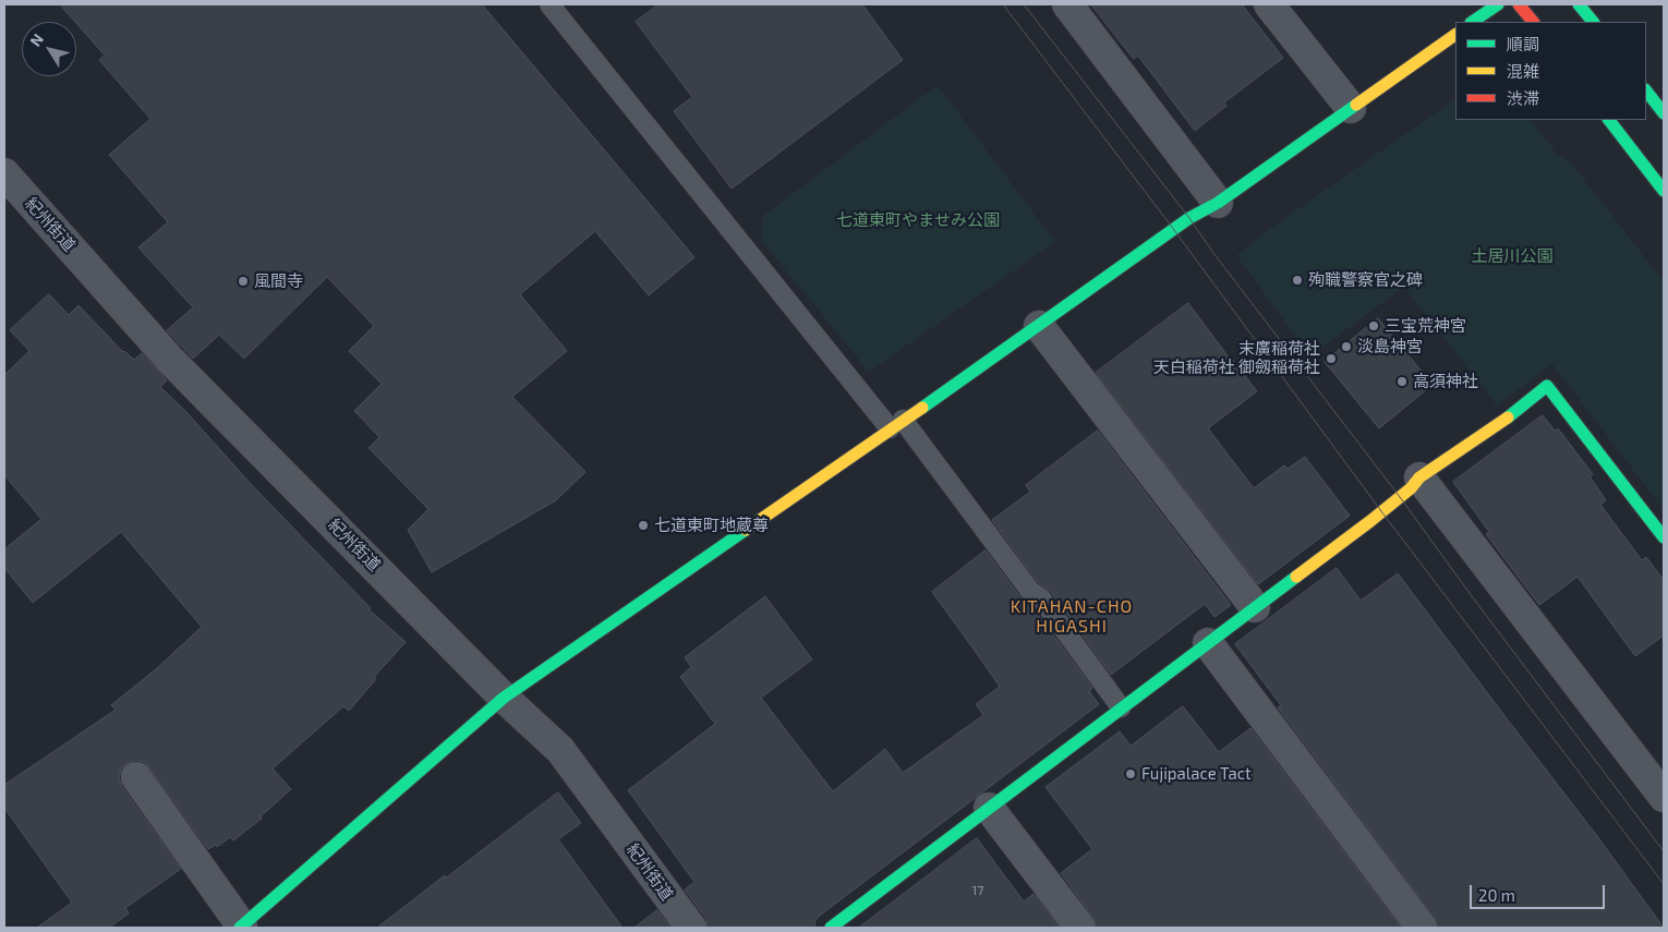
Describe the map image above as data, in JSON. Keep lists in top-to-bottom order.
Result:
{
  "streets": {
    "street": ["紀州街道"]
  },
  "districts": ["KITAHAN-CHO HIGASHI"],
  "parks": ["七道東町やませみ公園", "土居川公園"],
  "places": [
    "殉職警察官之碑",
    "風間寺",
    "三宝荒神宮",
    "淡島神宮",
    "末廣稲荷社 天白稲荷社 御劔稲荷社",
    "高須神社",
    "七道東町地蔵尊",
    "Fujipalace Tact"
  ],
  "house_numbers": ["17"],
  "legend": ["順調", "混雑", "渋滞"],
  "scale_bar": "20 m",
  "north": "top left"
}
